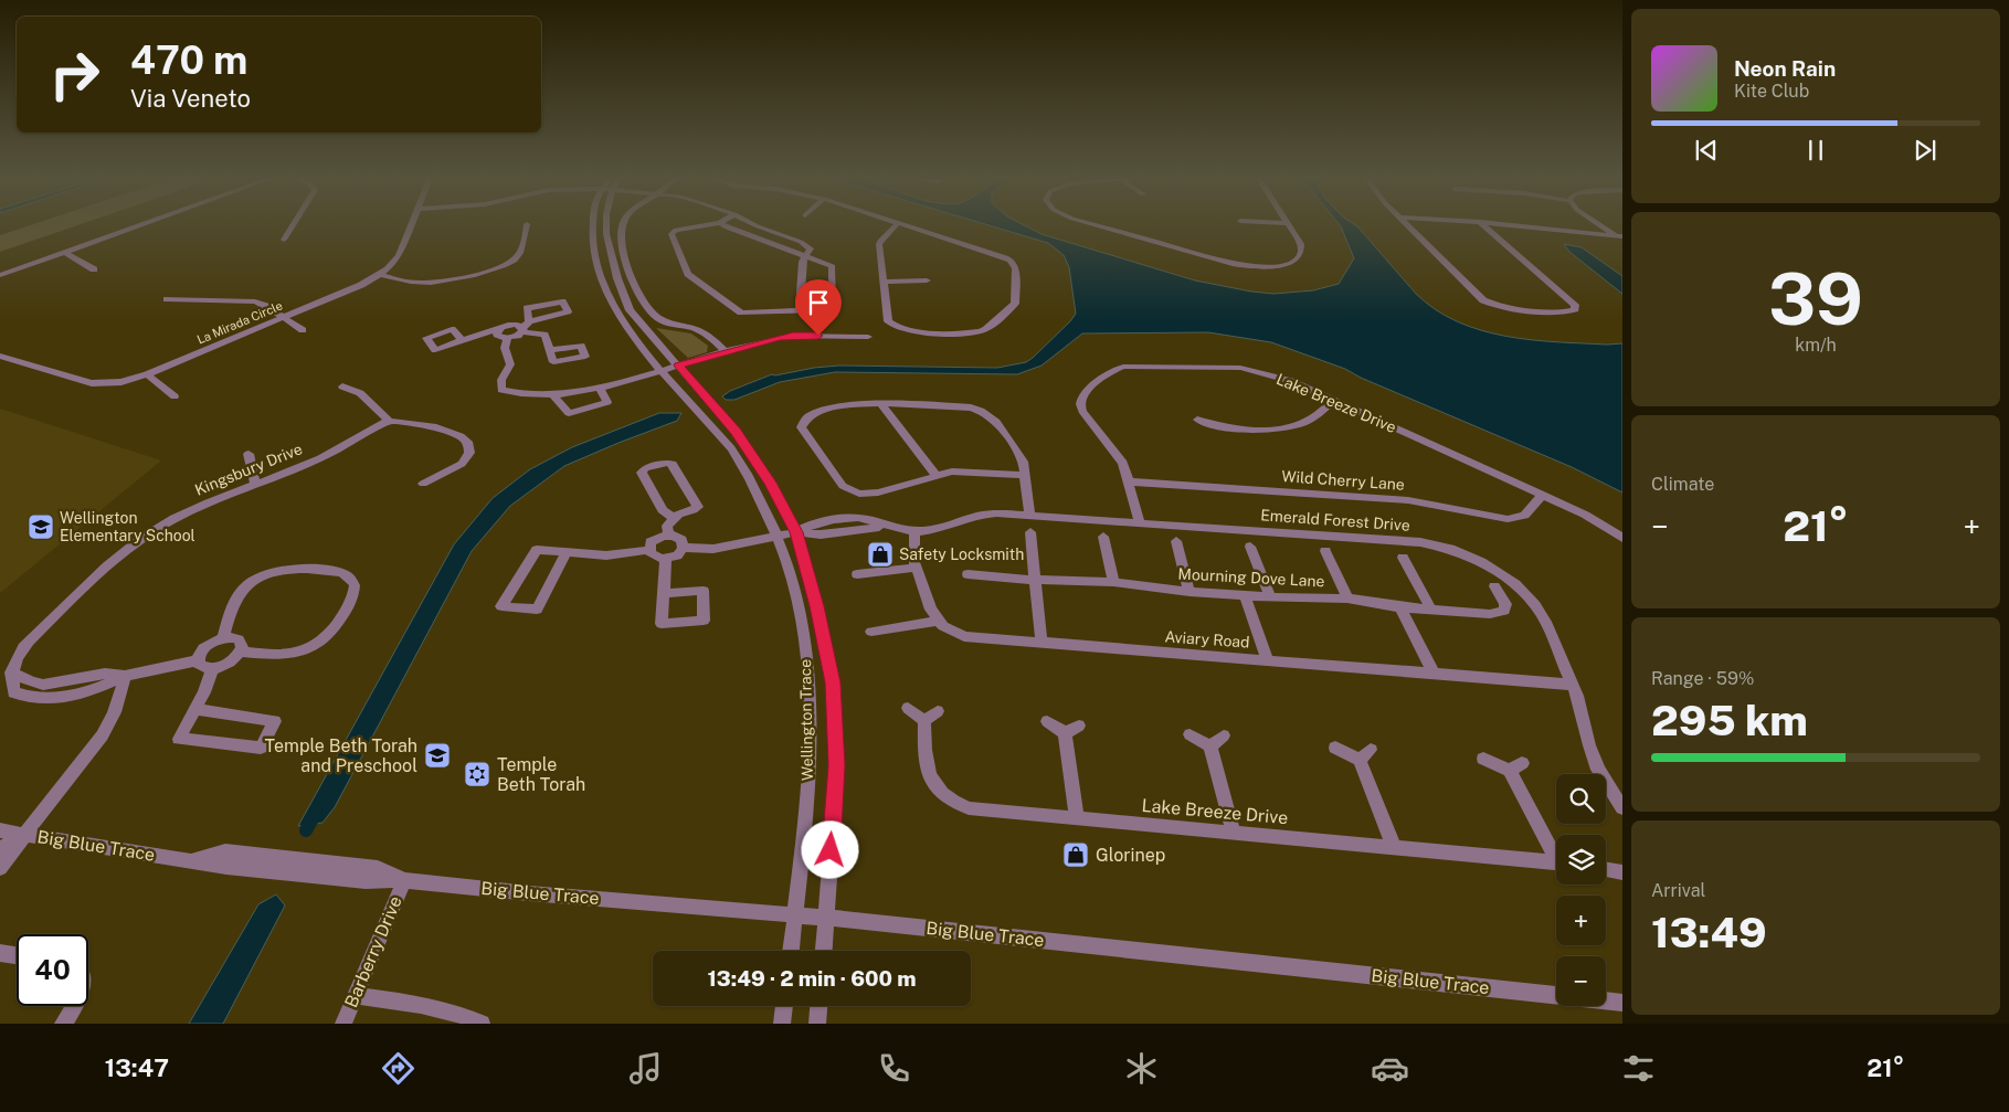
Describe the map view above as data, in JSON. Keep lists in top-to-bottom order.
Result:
{
  "streets": {
    "street": [
      "La Mirada Circle",
      "Lake Breeze Drive",
      "Kingsbury Drive",
      "Wild Cherry Lane",
      "Emerald Forest Drive",
      "Mourning Dove Lane",
      "Aviary Road",
      "Wellington Trace",
      "Big Blue Trace",
      "Barberry Drive"
    ]
  },
  "crossings": [
    ["Lake Breeze Drive", "Wild Cherry Lane"],
    ["Lake Breeze Drive", "Emerald Forest Drive"],
    ["Emerald Forest Drive", "Aviary Road"],
    ["Emerald Forest Drive", "Wellington Trace"],
    ["Wellington Trace", "Big Blue Trace"],
    ["Big Blue Trace", "Barberry Drive"]
  ],
  "places": {
    "school or university": ["Wellington Elementary School", "Temple Beth Torah and Preschool"],
    "shop": ["Safety Locksmith", "Glorinep"],
    "synagogue": ["Temple Beth Torah"]
  },
  "page": {
    "turn": ["470 m", "Via Veneto"],
    "song": ["Neon Rain", "Kite Club"],
    "tile": [
      ["39", "km/h"],
      "Climate",
      ["Range · 59%", "295 km"],
      ["Arrival", "13:49"]
    ],
    "heat": ["−", "21°", "+"],
    "map_buttons": ["+", "−"],
    "limit": "40",
    "trip": "13:49 · 2 min · 600 m",
    "tabs": ["13:47", "21°"]
  }
}
